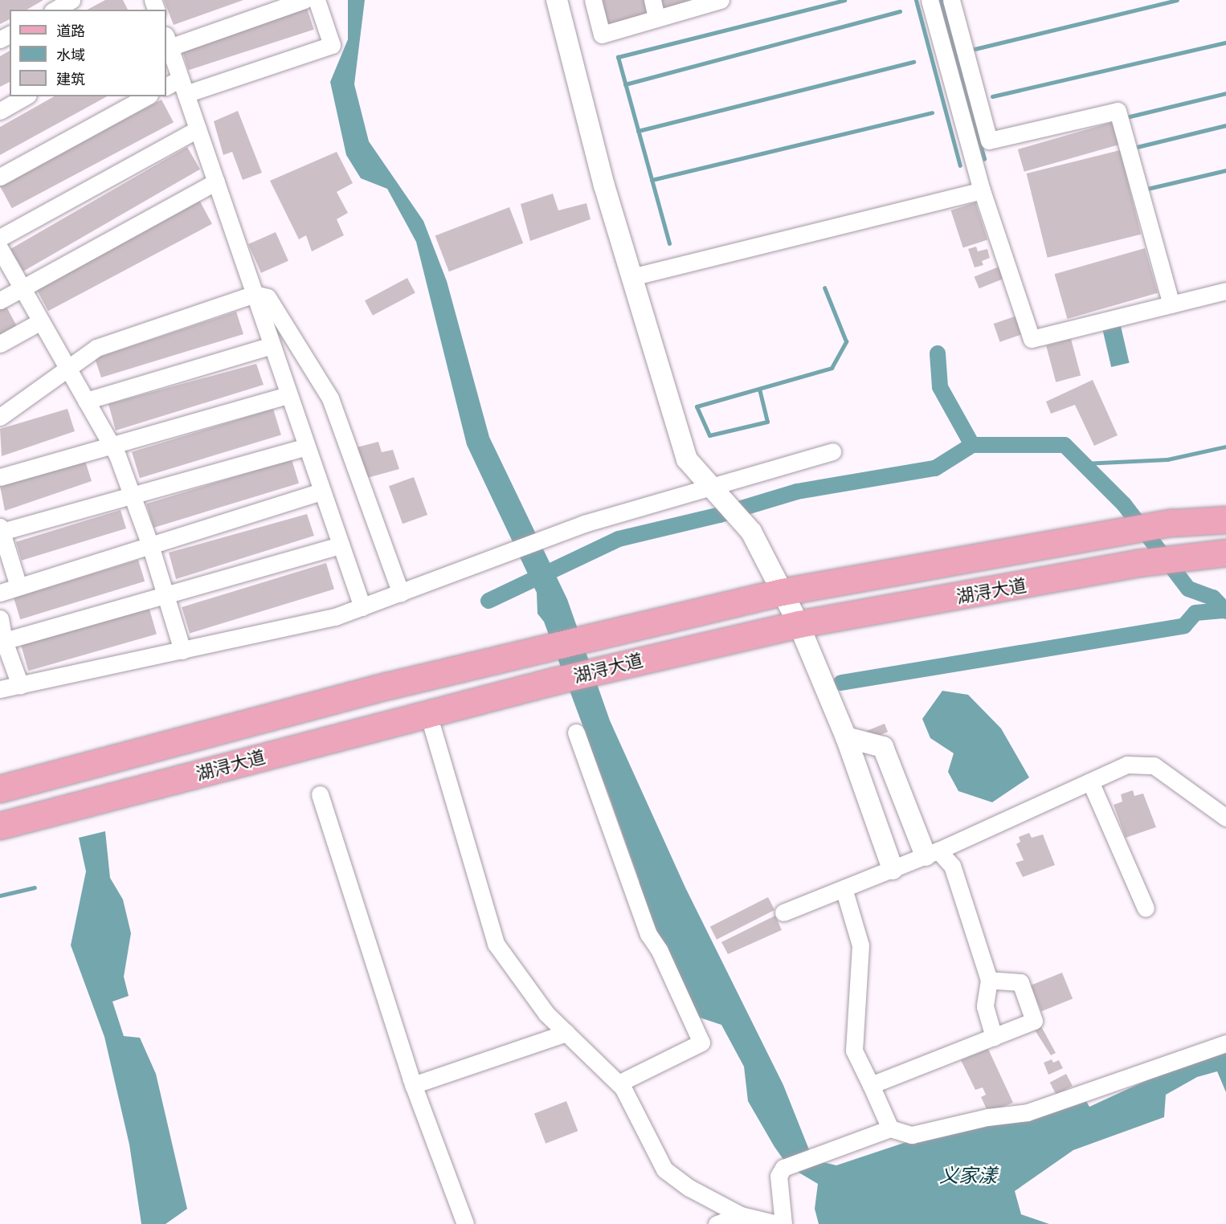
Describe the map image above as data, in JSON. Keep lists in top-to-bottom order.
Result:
{
  "streets": {
    "main road": ["湖浔大道"]
  },
  "water": ["义家漾"],
  "legend": ["道路", "水域", "建筑"]
}
